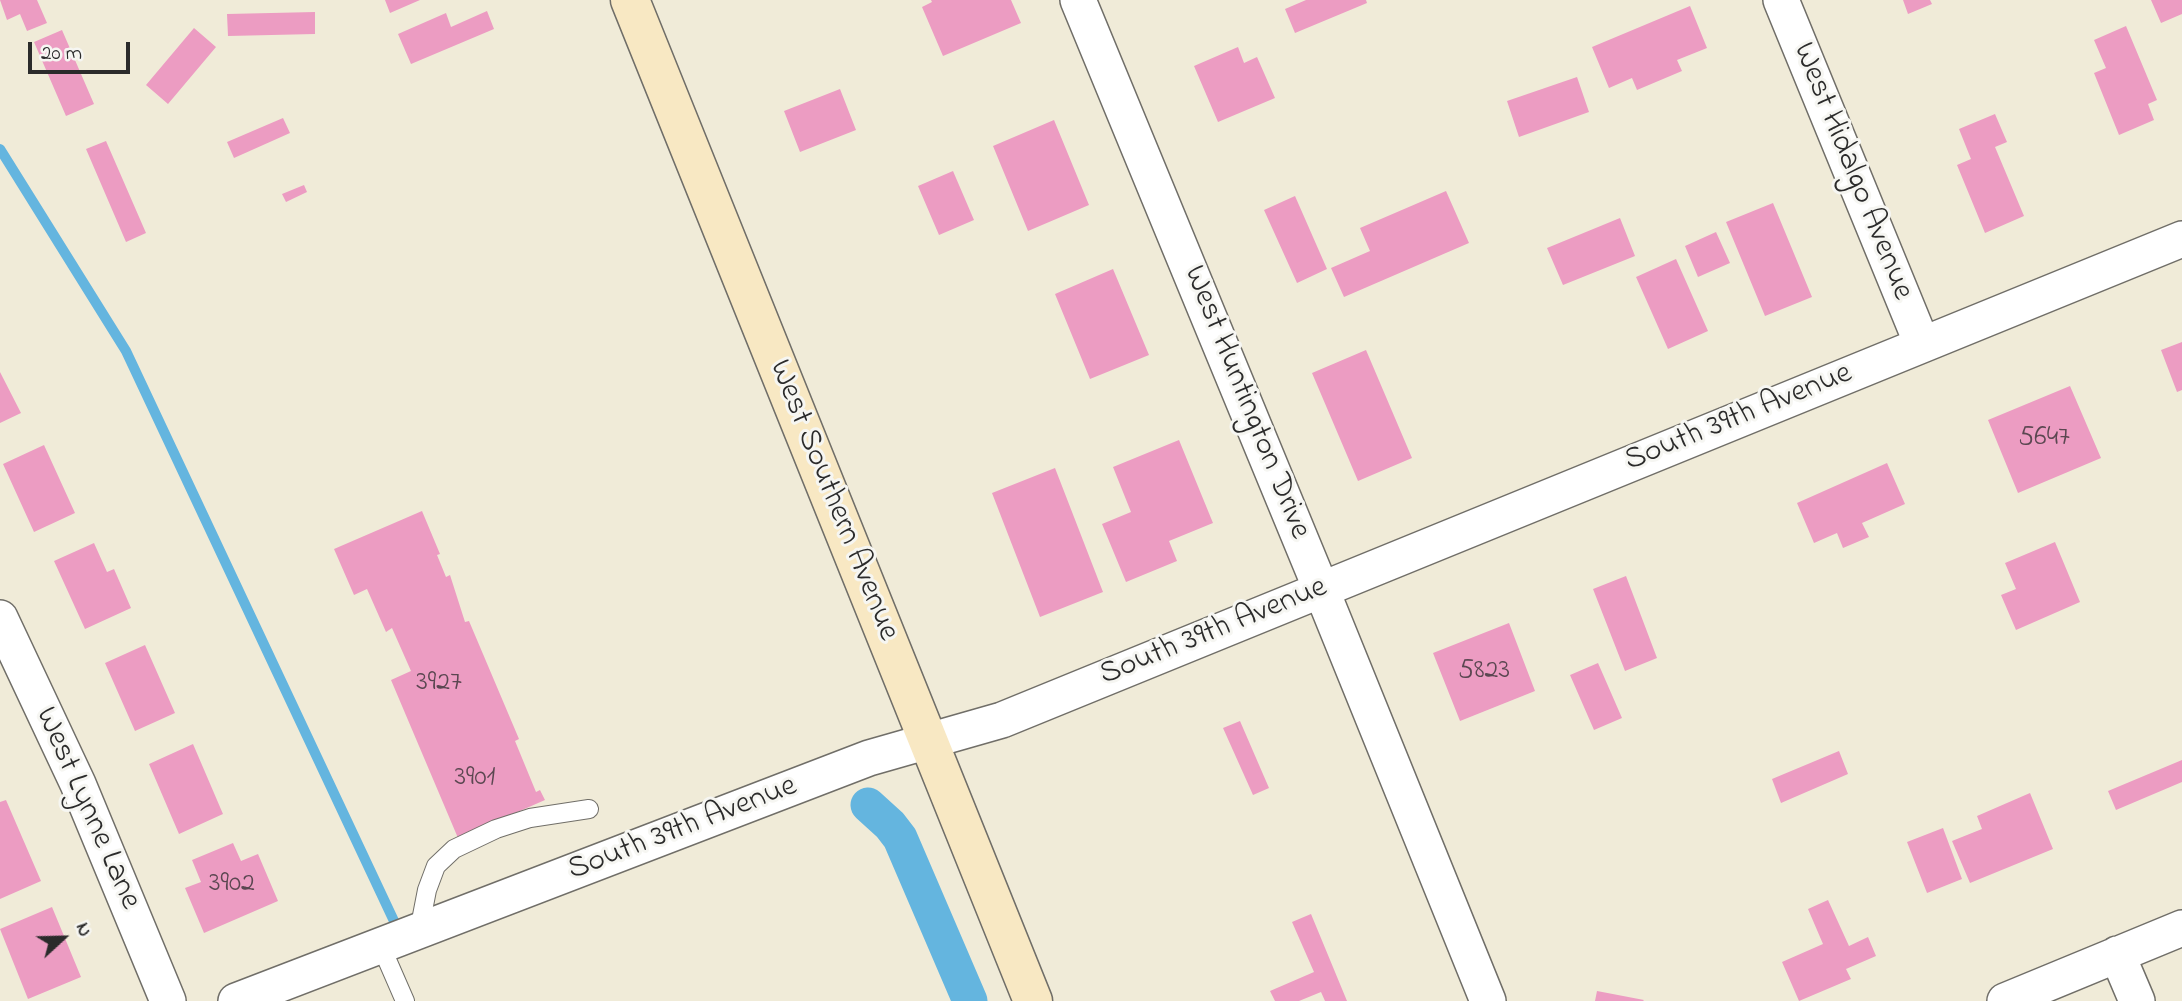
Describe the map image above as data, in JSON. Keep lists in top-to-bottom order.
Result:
{
  "streets": {
    "main road": ["West Southern Avenue"],
    "street": [
      "West Hidalgo Avenue",
      "West Huntington Drive",
      "South 39th Avenue",
      "West Lynne Lane"
    ]
  },
  "crossings": [
    ["West Hidalgo Avenue", "South 39th Avenue"],
    ["West Huntington Drive", "South 39th Avenue"],
    ["South 39th Avenue", "West Southern Avenue"]
  ],
  "house_numbers": [
    "5647",
    "5823",
    "3927",
    "3901",
    "3902"
  ],
  "scale_bar": "20 m",
  "north": "right"
}
